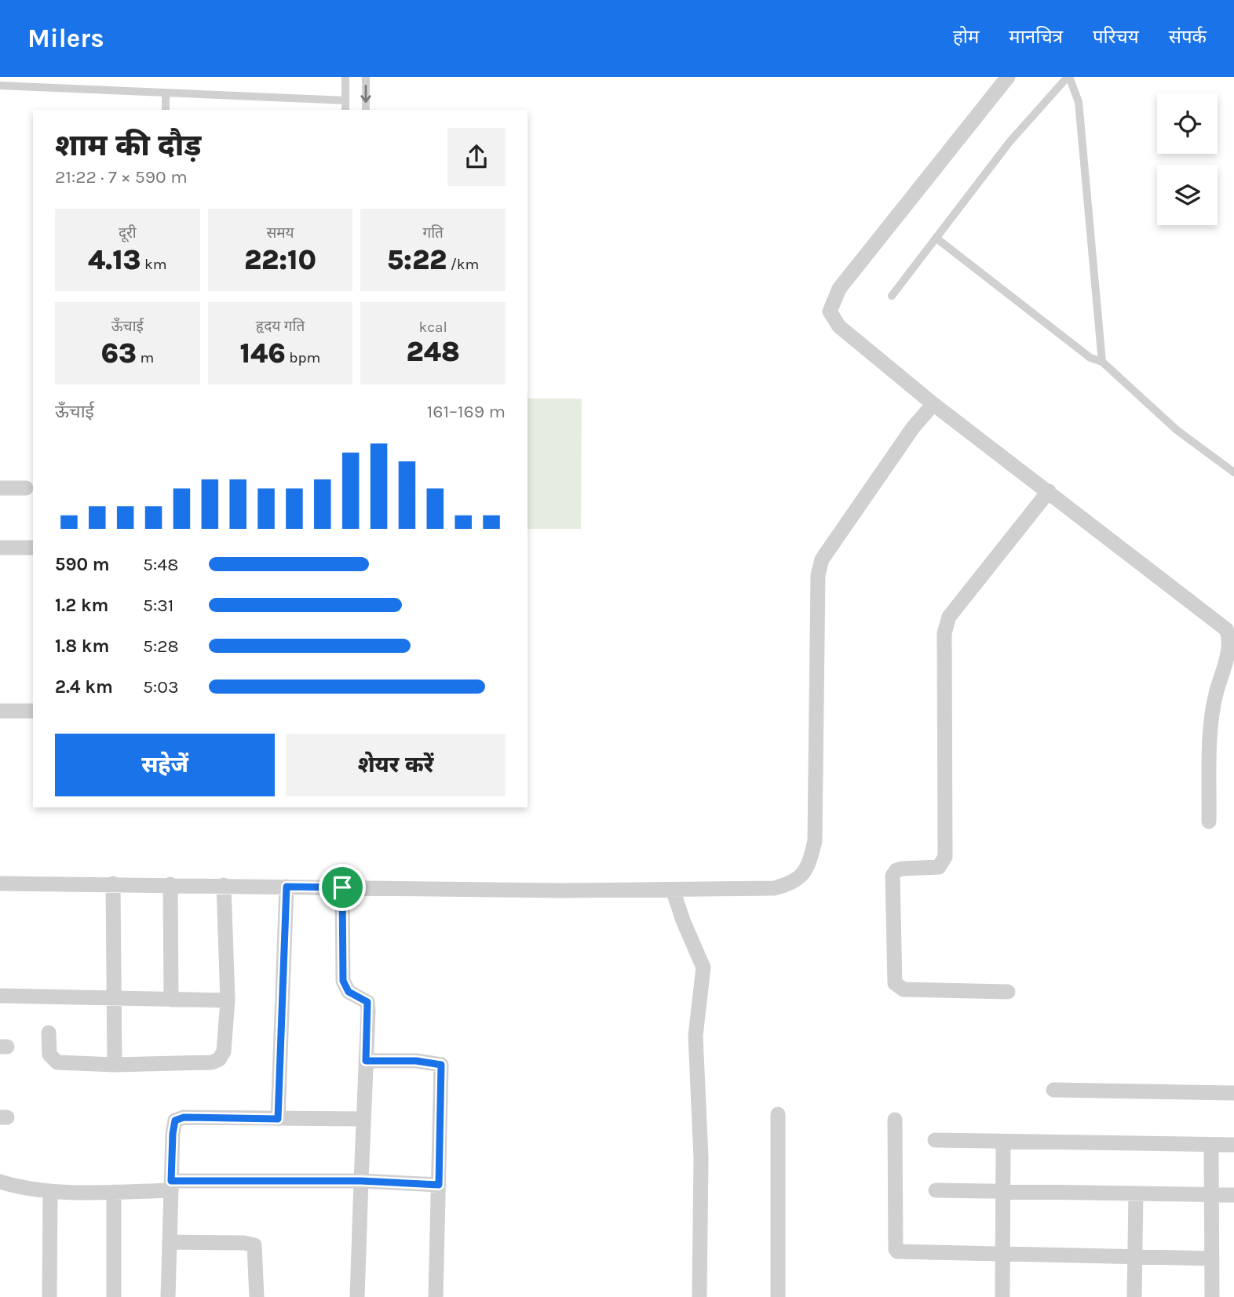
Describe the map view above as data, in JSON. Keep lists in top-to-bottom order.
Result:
{
  "page": {
    "header": "Milers",
    "nav": [
      "होम",
      "मानचित्र",
      "परिचय",
      "संपर्क"
    ],
    "heading": ["शाम की दौड़", "21:22 · 7 × 590 m"],
    "stats": [
      ["दूरी", "4.13 km"],
      ["समय", "22:10"],
      ["गति", "5:22 /km"],
      ["ऊँचाई", "63 m"],
      ["हृदय गति", "146 bpm"],
      ["kcal", "248"]
    ],
    "chart": ["ऊँचाई", "161–169 m"],
    "list": [
      {
        "name": "590 m",
        "note": "5:48"
      },
      {
        "name": "1.2 km",
        "note": "5:31"
      },
      {
        "name": "1.8 km",
        "note": "5:28"
      },
      {
        "name": "2.4 km",
        "note": "5:03"
      }
    ],
    "buttons": ["सहेजें", "शेयर करें"]
  }
}
